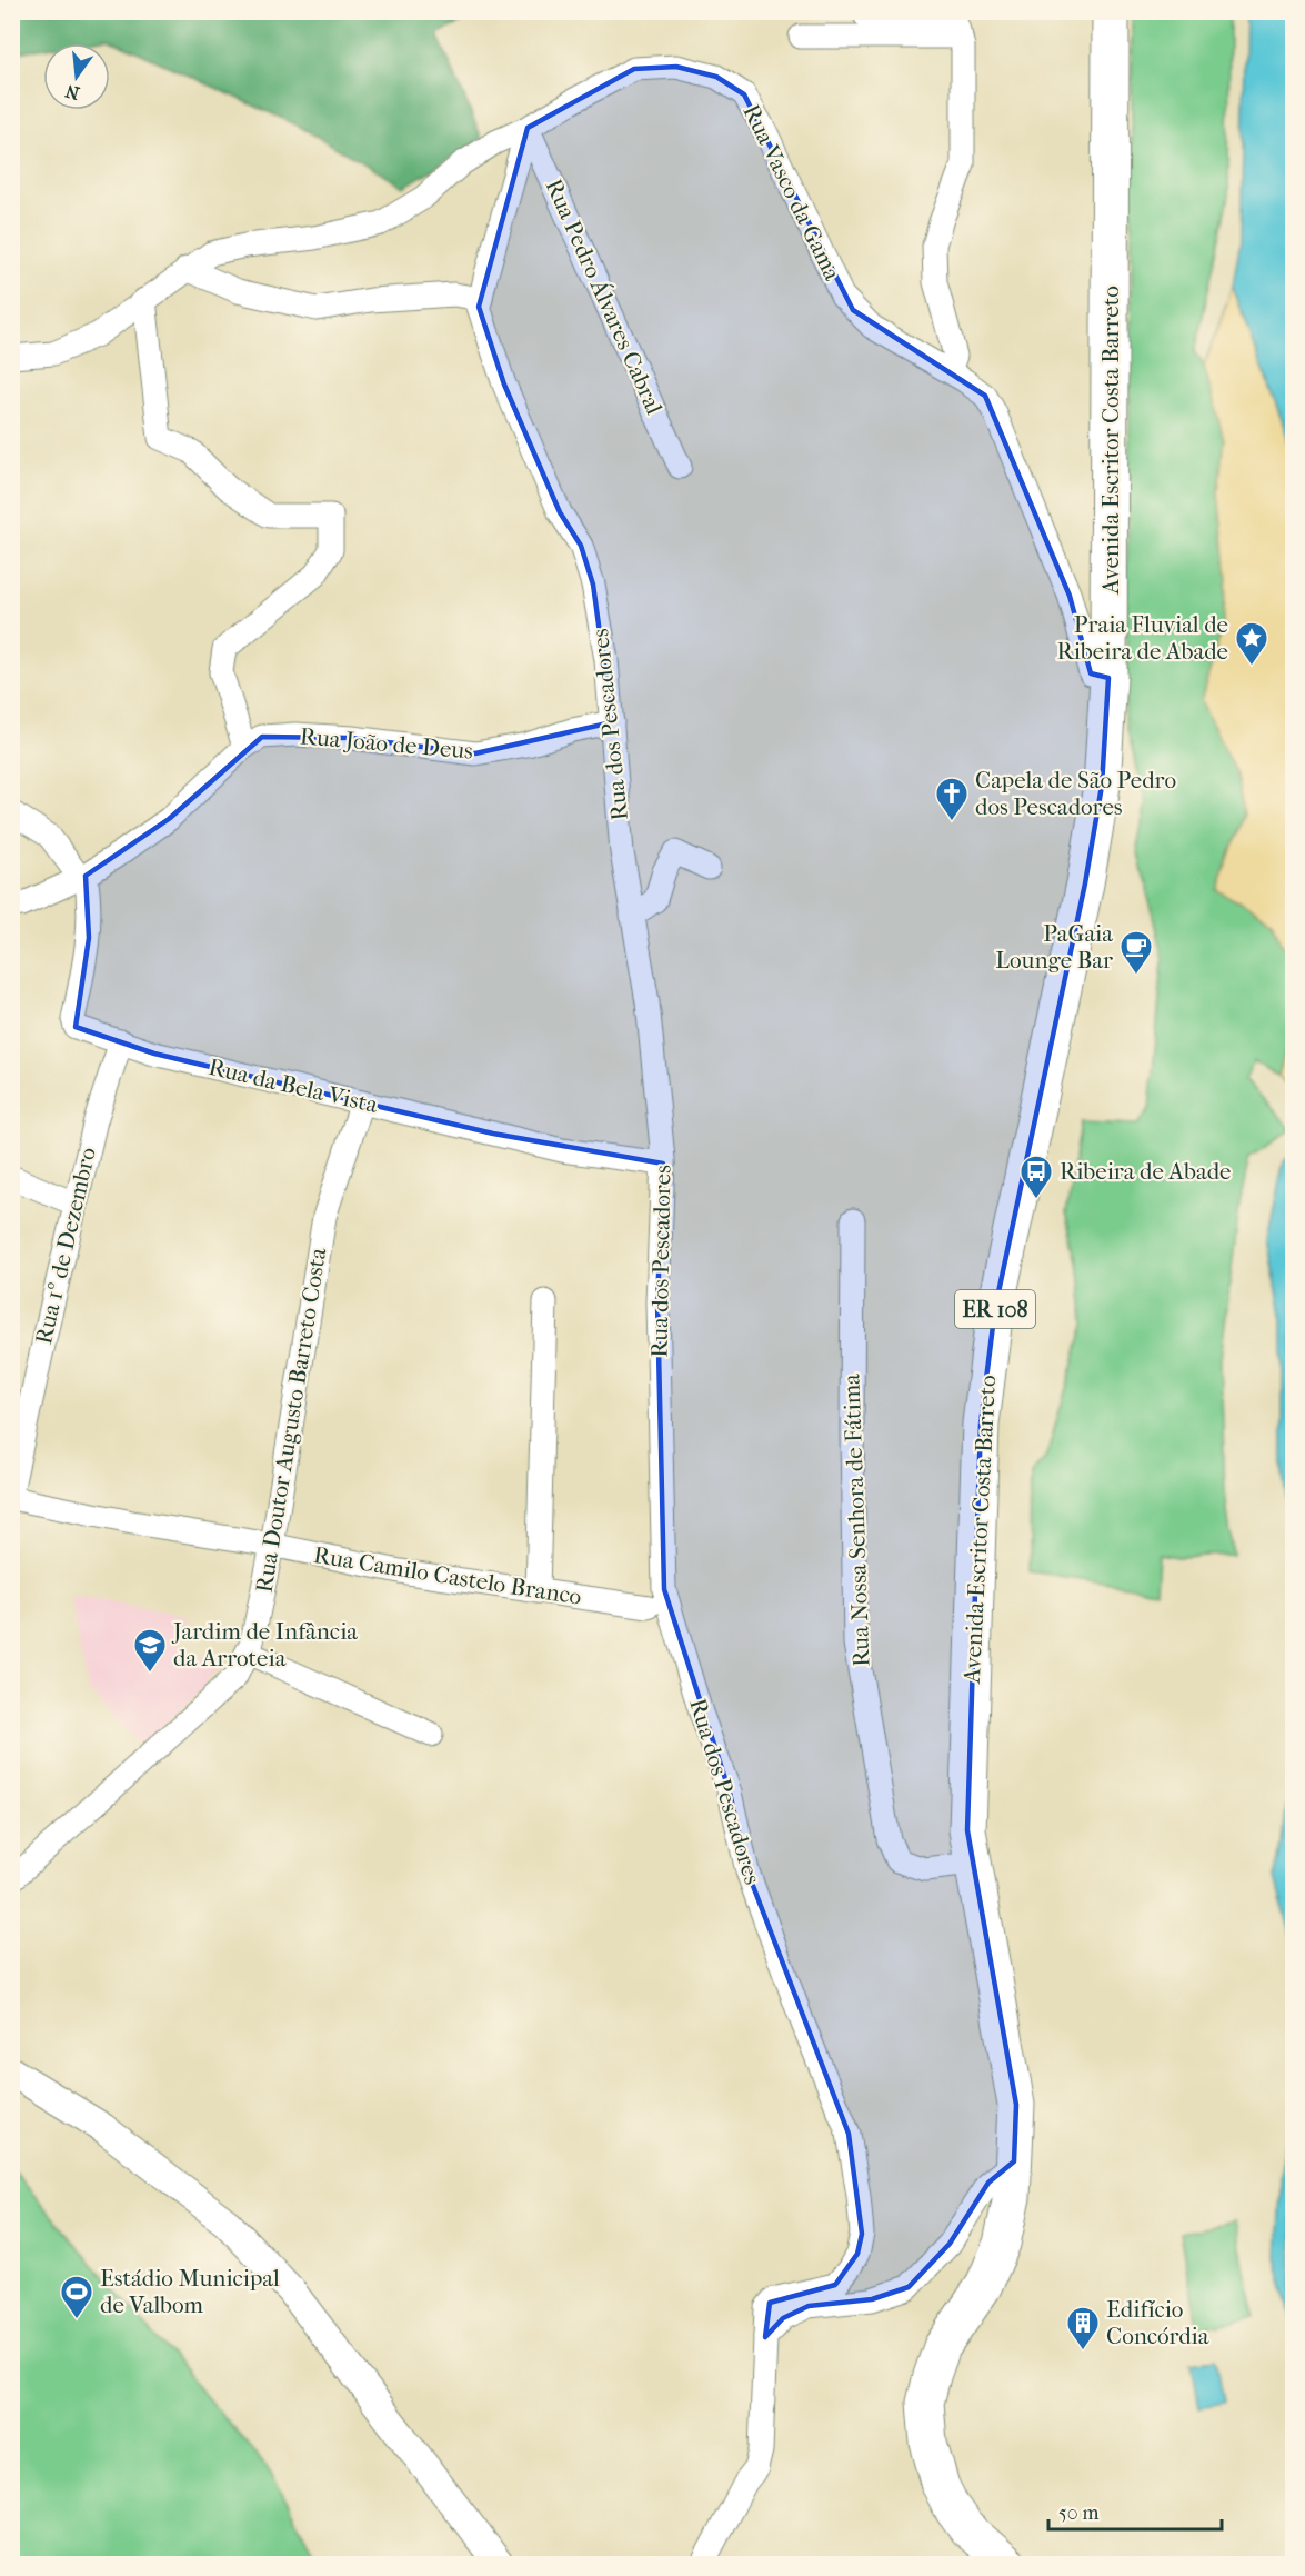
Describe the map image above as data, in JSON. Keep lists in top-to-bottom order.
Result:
{
  "streets": {
    "main road": ["Avenida Escritor Costa Barreto", "ER 108"],
    "street": [
      "Rua Vasco da Gama",
      "Rua Pedro Álvares Cabral",
      "Rua dos Pescadores",
      "Rua João de Deus",
      "Rua da Bela Vista",
      "Rua 1º de Dezembro",
      "Rua Doutor Augusto Barreto Costa",
      "Rua Nossa Senhora de Fátima",
      "Rua Camilo Castelo Branco"
    ]
  },
  "crossings": [
    ["Rua Vasco da Gama", "Rua Pedro Álvares Cabral"],
    ["Rua Vasco da Gama", "Avenida Escritor Costa Barreto"],
    ["Rua Vasco da Gama", "Rua dos Pescadores"],
    ["Rua Pedro Álvares Cabral", "Rua dos Pescadores"],
    ["Avenida Escritor Costa Barreto", "Rua Nossa Senhora de Fátima"],
    ["Rua dos Pescadores", "Rua João de Deus"],
    ["Rua dos Pescadores", "Rua da Bela Vista"],
    ["Rua João de Deus", "Rua da Bela Vista"],
    ["Rua da Bela Vista", "Rua 1º de Dezembro"],
    ["Rua da Bela Vista", "Rua Doutor Augusto Barreto Costa"],
    ["Rua Doutor Augusto Barreto Costa", "Rua Camilo Castelo Branco"]
  ],
  "places": {
    "place": ["Praia Fluvial de Ribeira de Abade"],
    "church": ["Capela de São Pedro dos Pescadores"],
    "cafe": ["PaGaia Lounge Bar"],
    "bus stop": ["Ribeira de Abade"],
    "school or university": ["Jardim de Infância da Arroteia"],
    "sports": ["Estádio Municipal de Valbom"],
    "building": ["Edifício Concórdia"]
  },
  "scale_bar": "50 m",
  "north": "bottom"
}
